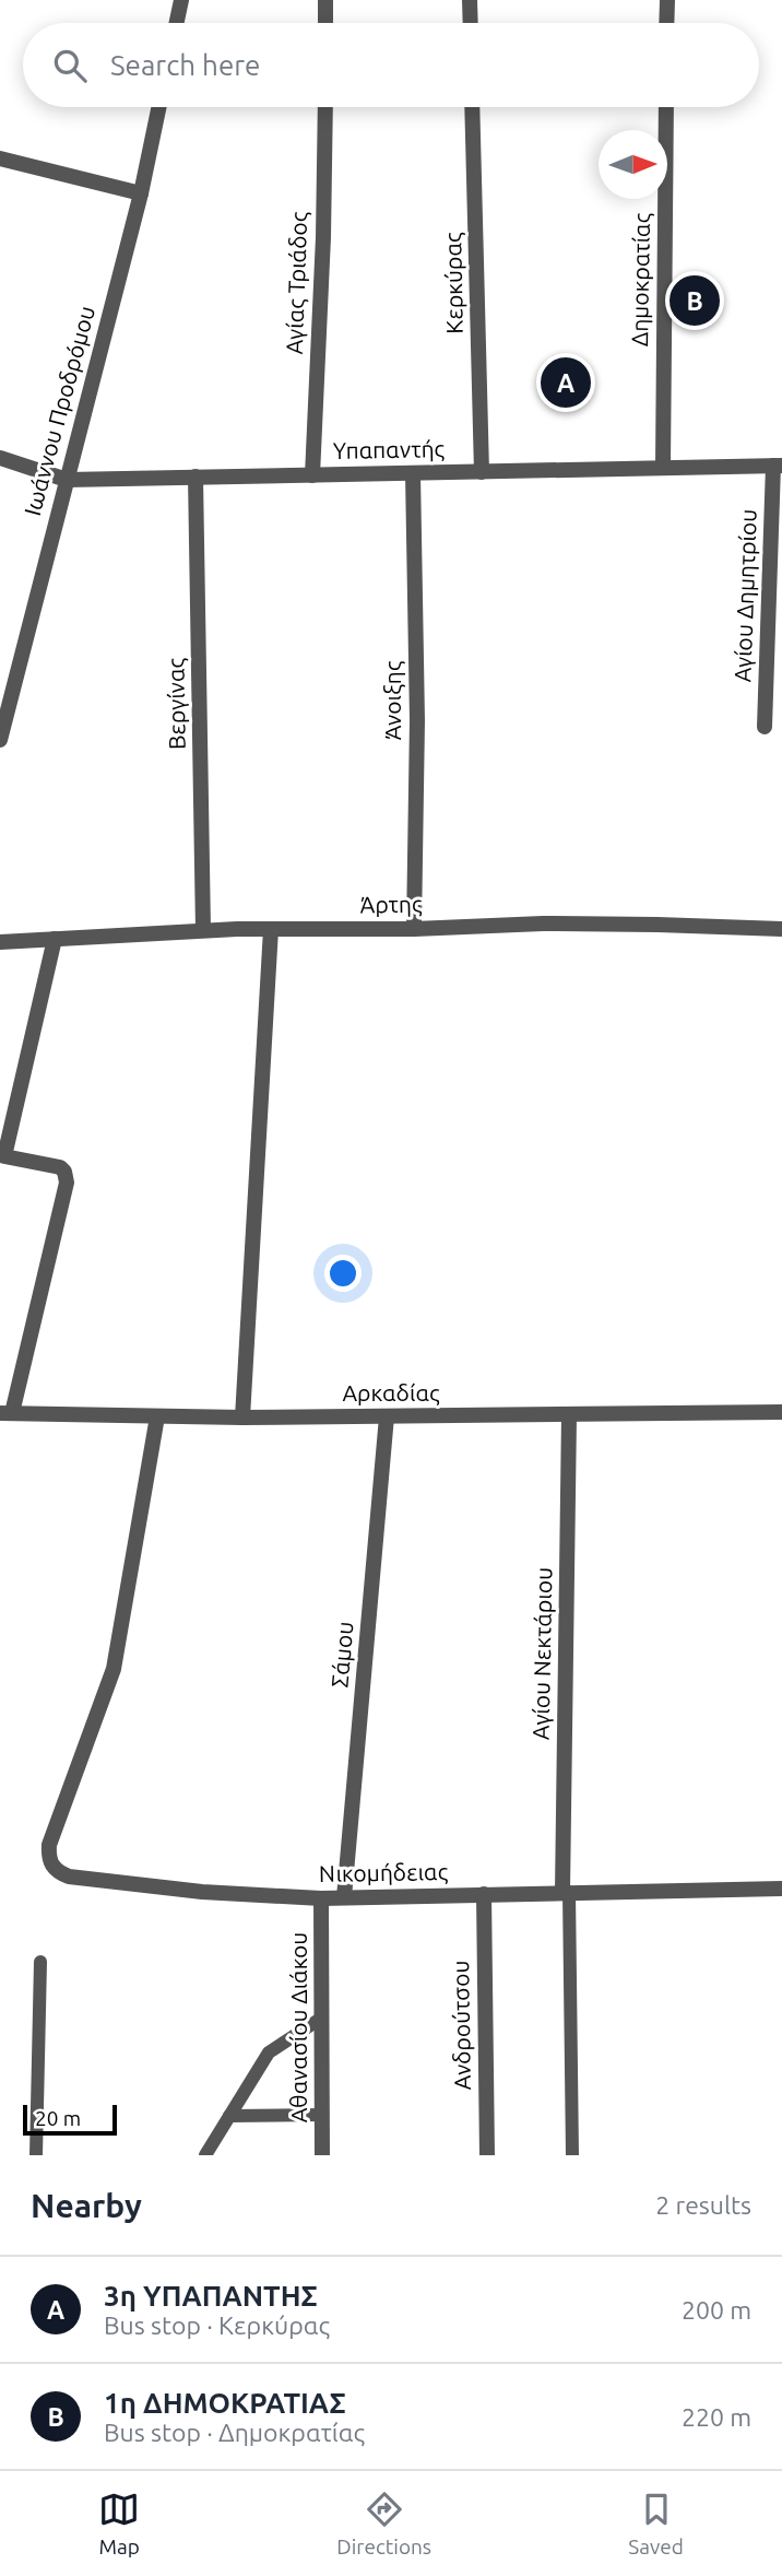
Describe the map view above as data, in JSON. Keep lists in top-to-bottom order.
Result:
{
  "streets": {
    "street": [
      "Δημοκρατίας",
      "Αγίας Τριάδος",
      "Κερκύρας",
      "Ιωάννου Προδρόμου",
      "Υπαπαντής",
      "Αγίου Δημητρίου",
      "Άνοιξης",
      "Βεργίνας",
      "Άρτης",
      "Αρκαδίας",
      "Αγίου Νεκτάριου",
      "Σάμου",
      "Νικομήδειας",
      "Ανδρούτσου",
      "Αθανασίου Διάκου"
    ]
  },
  "crossings": [
    ["Δημοκρατίας", "Υπαπαντής"],
    ["Αγίας Τριάδος", "Υπαπαντής"],
    ["Κερκύρας", "Υπαπαντής"],
    ["Ιωάννου Προδρόμου", "Υπαπαντής"],
    ["Υπαπαντής", "Αγίου Δημητρίου"],
    ["Υπαπαντής", "Άνοιξης"],
    ["Υπαπαντής", "Βεργίνας"],
    ["Άνοιξης", "Άρτης"],
    ["Βεργίνας", "Άρτης"],
    ["Αρκαδίας", "Αγίου Νεκτάριου"],
    ["Αρκαδίας", "Σάμου"],
    ["Αρκαδίας", "Νικομήδειας"],
    ["Αγίου Νεκτάριου", "Νικομήδειας"],
    ["Σάμου", "Νικομήδειας"],
    ["Νικομήδειας", "Ανδρούτσου"],
    ["Νικομήδειας", "Αθανασίου Διάκου"]
  ],
  "scale_bar": "20 m",
  "north": "right",
  "page": {
    "search": "Search here",
    "pins": ["B", "A"],
    "scale": "20 m",
    "heading": ["Nearby", "2 results"],
    "list": [
      {
        "mark": "A",
        "name": "3η ΥΠΑΠΑΝΤΗΣ",
        "note": "Bus stop · Κερκύρας",
        "value": "200 m"
      },
      {
        "mark": "B",
        "name": "1η ΔΗΜΟΚΡΑΤΙΑΣ",
        "note": "Bus stop · Δημοκρατίας",
        "value": "220 m"
      }
    ],
    "nav": ["Map", "Directions", "Saved"]
  }
}
